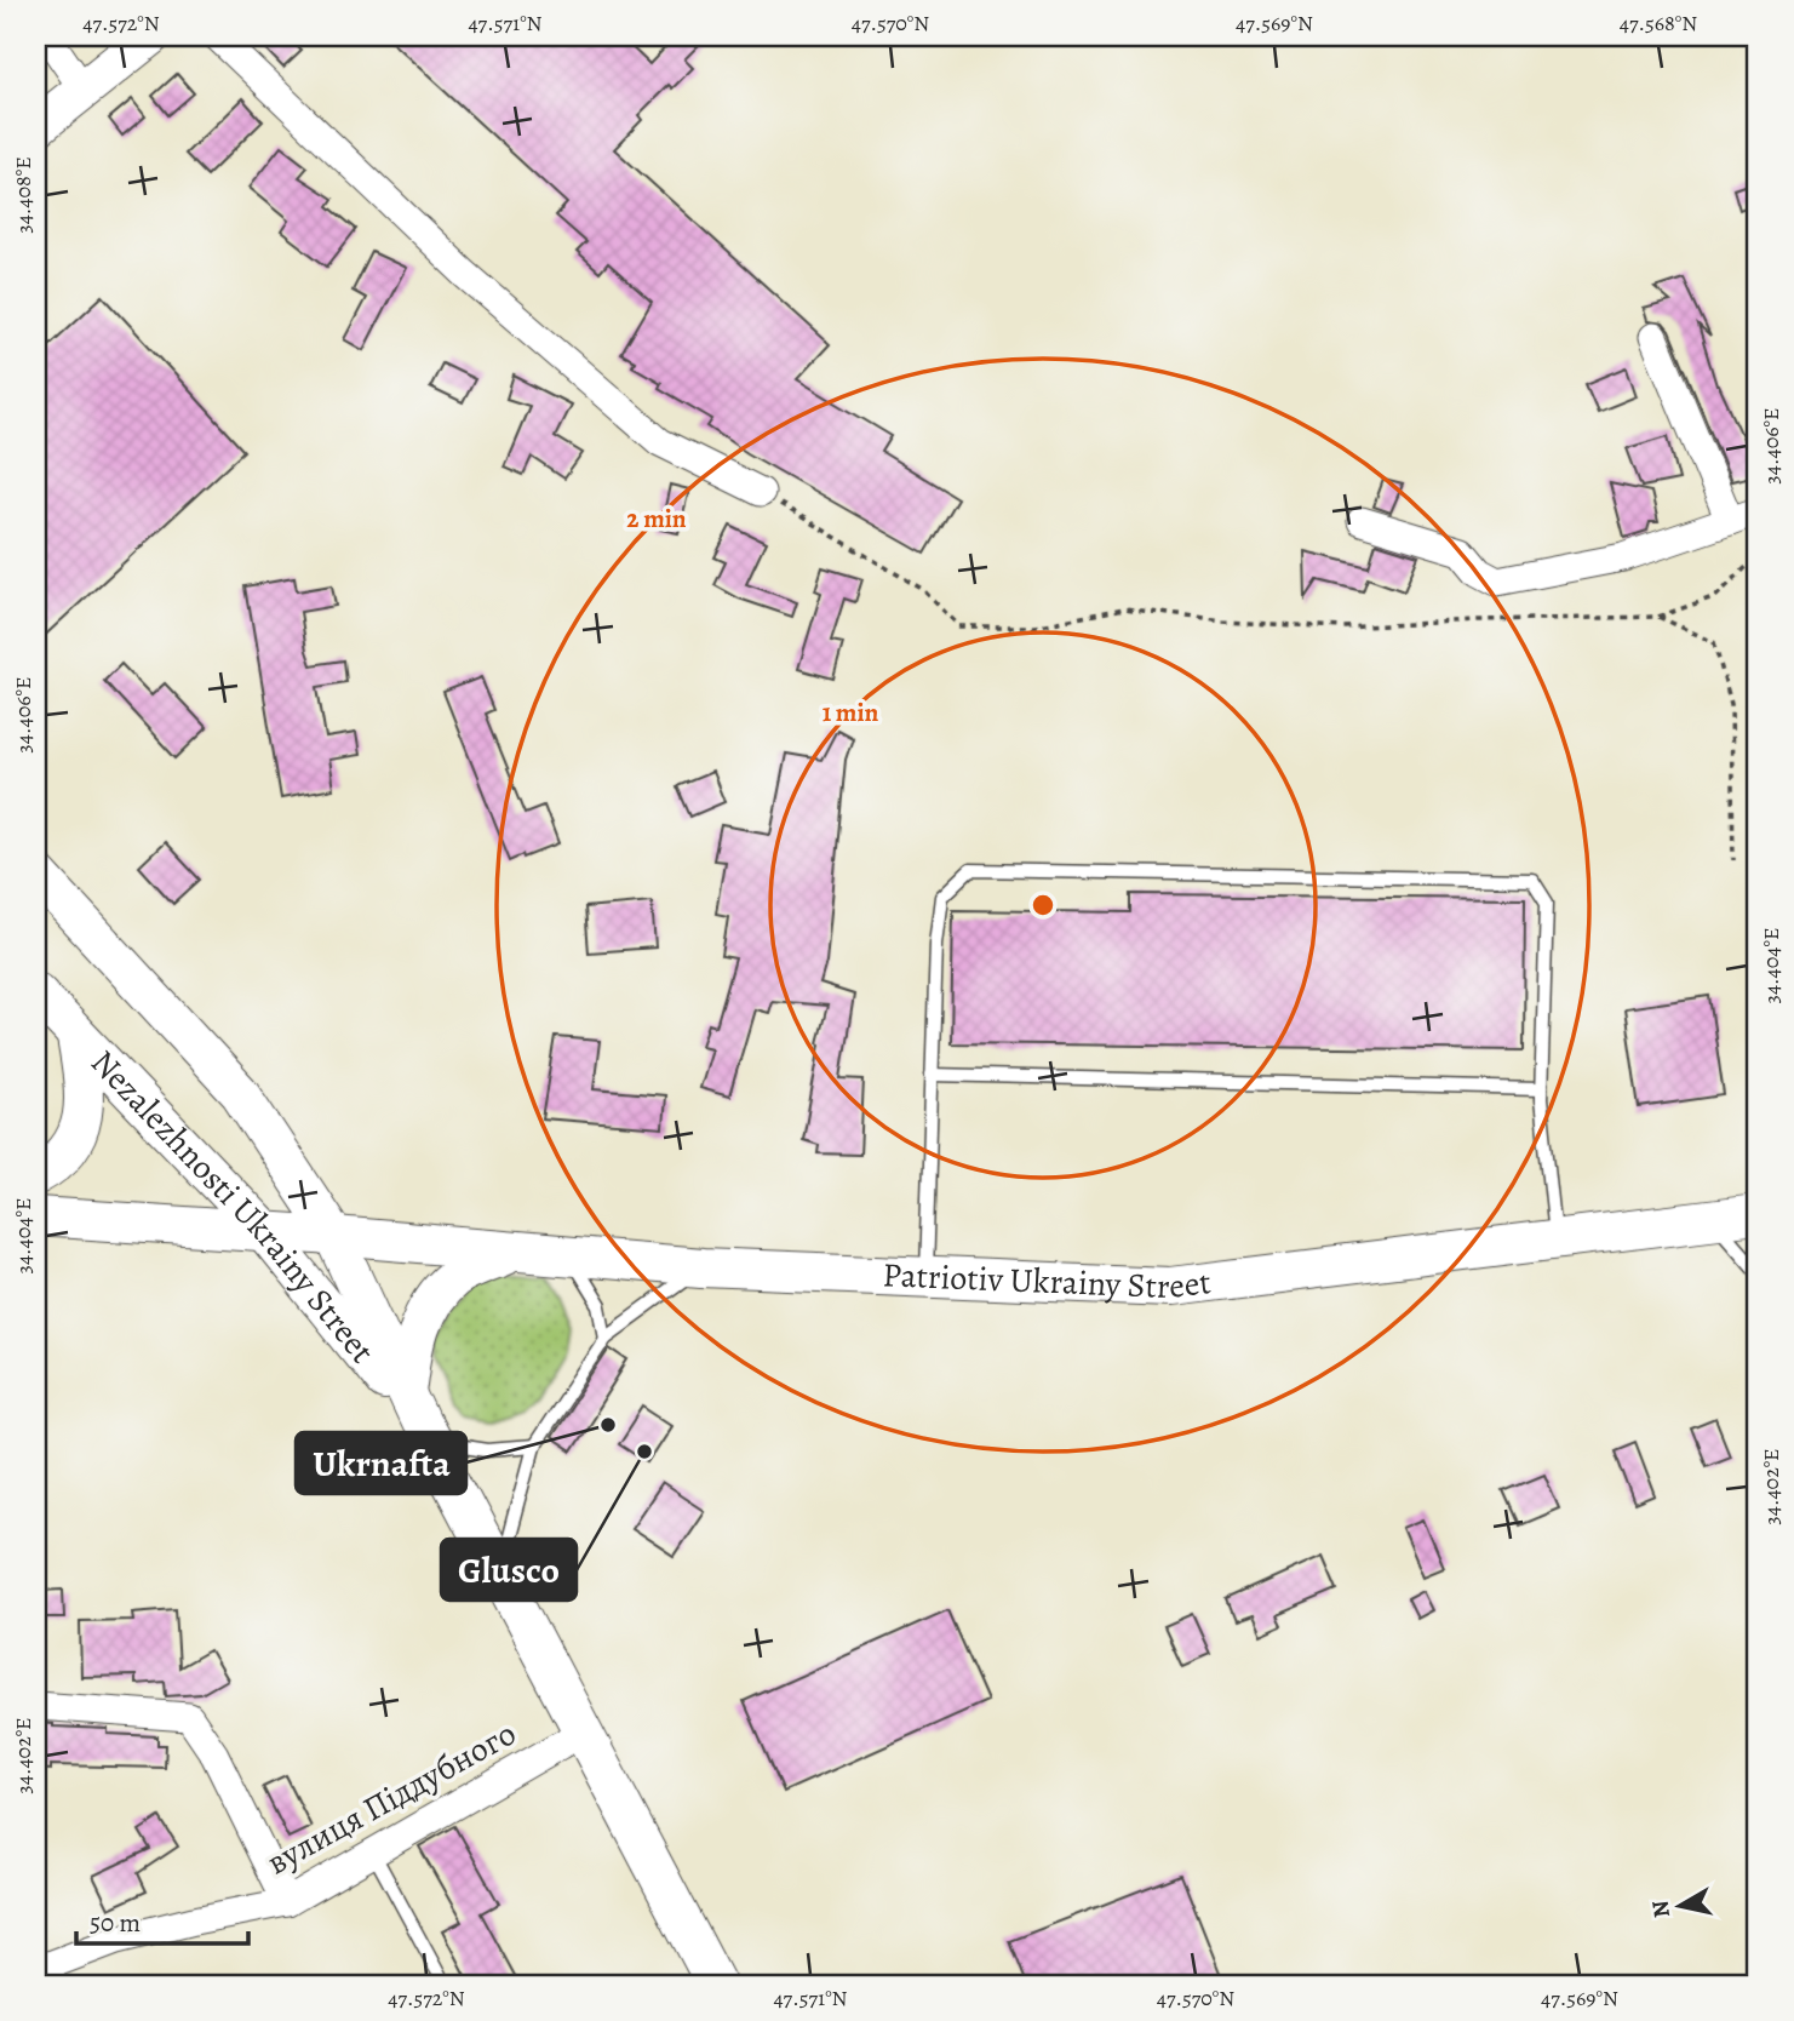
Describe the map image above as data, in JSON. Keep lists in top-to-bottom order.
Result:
{
  "streets": {
    "main road": ["Nezalezhnosti Ukrainy Street", "Patriotiv Ukrainy Street"],
    "street": ["вулиця Піддубного"]
  },
  "crossings": [
    ["Nezalezhnosti Ukrainy Street", "Patriotiv Ukrainy Street"],
    ["Nezalezhnosti Ukrainy Street", "вулиця Піддубного"]
  ],
  "places": ["Ukrnafta", "Glusco"],
  "scale_bar": "50 m",
  "north": "left",
  "coordinates": [
    "47.572°N",
    "47.571°N",
    "47.570°N",
    "47.569°N",
    "47.568°N",
    "34.408°E",
    "34.406°E",
    "34.404°E",
    "34.402°E"
  ],
  "rings": ["2 min", "1 min"]
}
